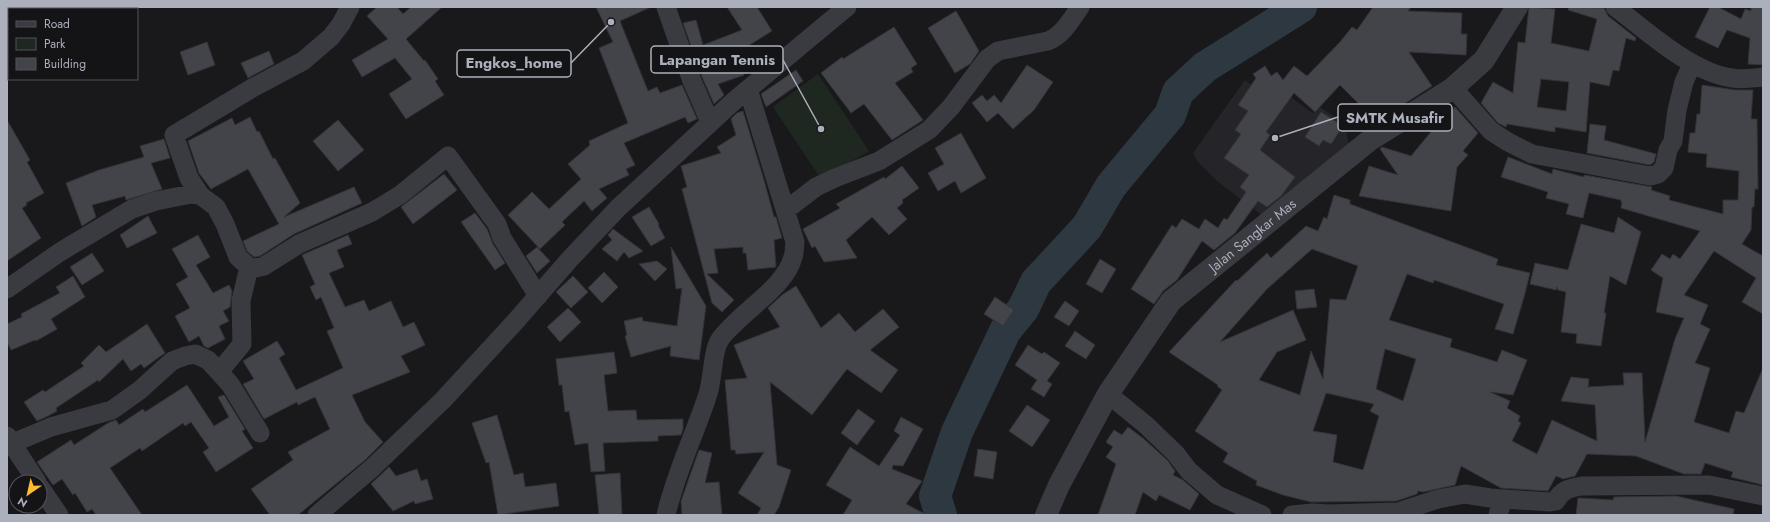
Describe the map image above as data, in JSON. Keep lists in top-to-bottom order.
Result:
{
  "streets": {
    "street": ["Jalan Sangkar Mas"]
  },
  "places": ["Engkos_home", "Lapangan Tennis", "SMTK Musafir"],
  "legend": ["Road", "Park", "Building"],
  "north": "bottom left"
}
